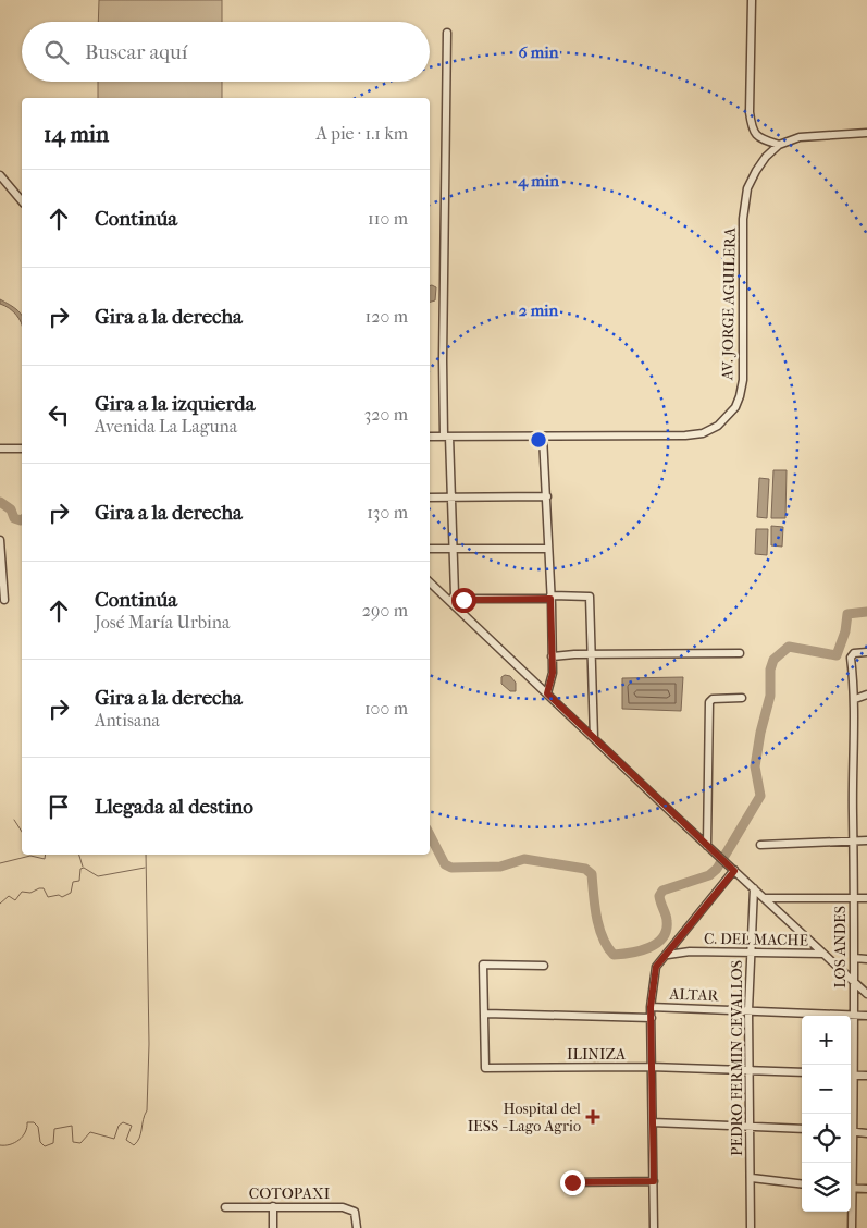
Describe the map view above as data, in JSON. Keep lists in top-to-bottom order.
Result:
{
  "streets": {
    "street": [
      "AV. JORGE AGUILERA",
      "C. DEL MACHE",
      "LOS ANDES",
      "ALTAR",
      "ILINIZA",
      "PEDRO FERMIN CEVALLOS",
      "COTOPAXI"
    ]
  },
  "crossings": [
    ["C. DEL MACHE", "PEDRO FERMIN CEVALLOS"],
    ["LOS ANDES", "ALTAR"],
    ["ALTAR", "PEDRO FERMIN CEVALLOS"],
    ["ILINIZA", "PEDRO FERMIN CEVALLOS"]
  ],
  "places": {
    "health": ["Hospital del IESS - Lago Agrio"]
  },
  "page": {
    "search": "Buscar aquí",
    "heading": ["14 min", "A pie · 1.1 km"],
    "list": [
      ["Continúa", "110 m"],
      ["Gira a la derecha", "120 m"],
      ["Gira a la izquierda", "Avenida La Laguna", "320 m"],
      ["Gira a la derecha", "130 m"],
      ["Continúa", "José María Urbina", "290 m"],
      ["Gira a la derecha", "Antisana", "100 m"],
      "Llegada al destino"
    ],
    "map_buttons": ["+", "−"]
  },
  "rings": ["6 min", "4 min", "2 min"]
}
